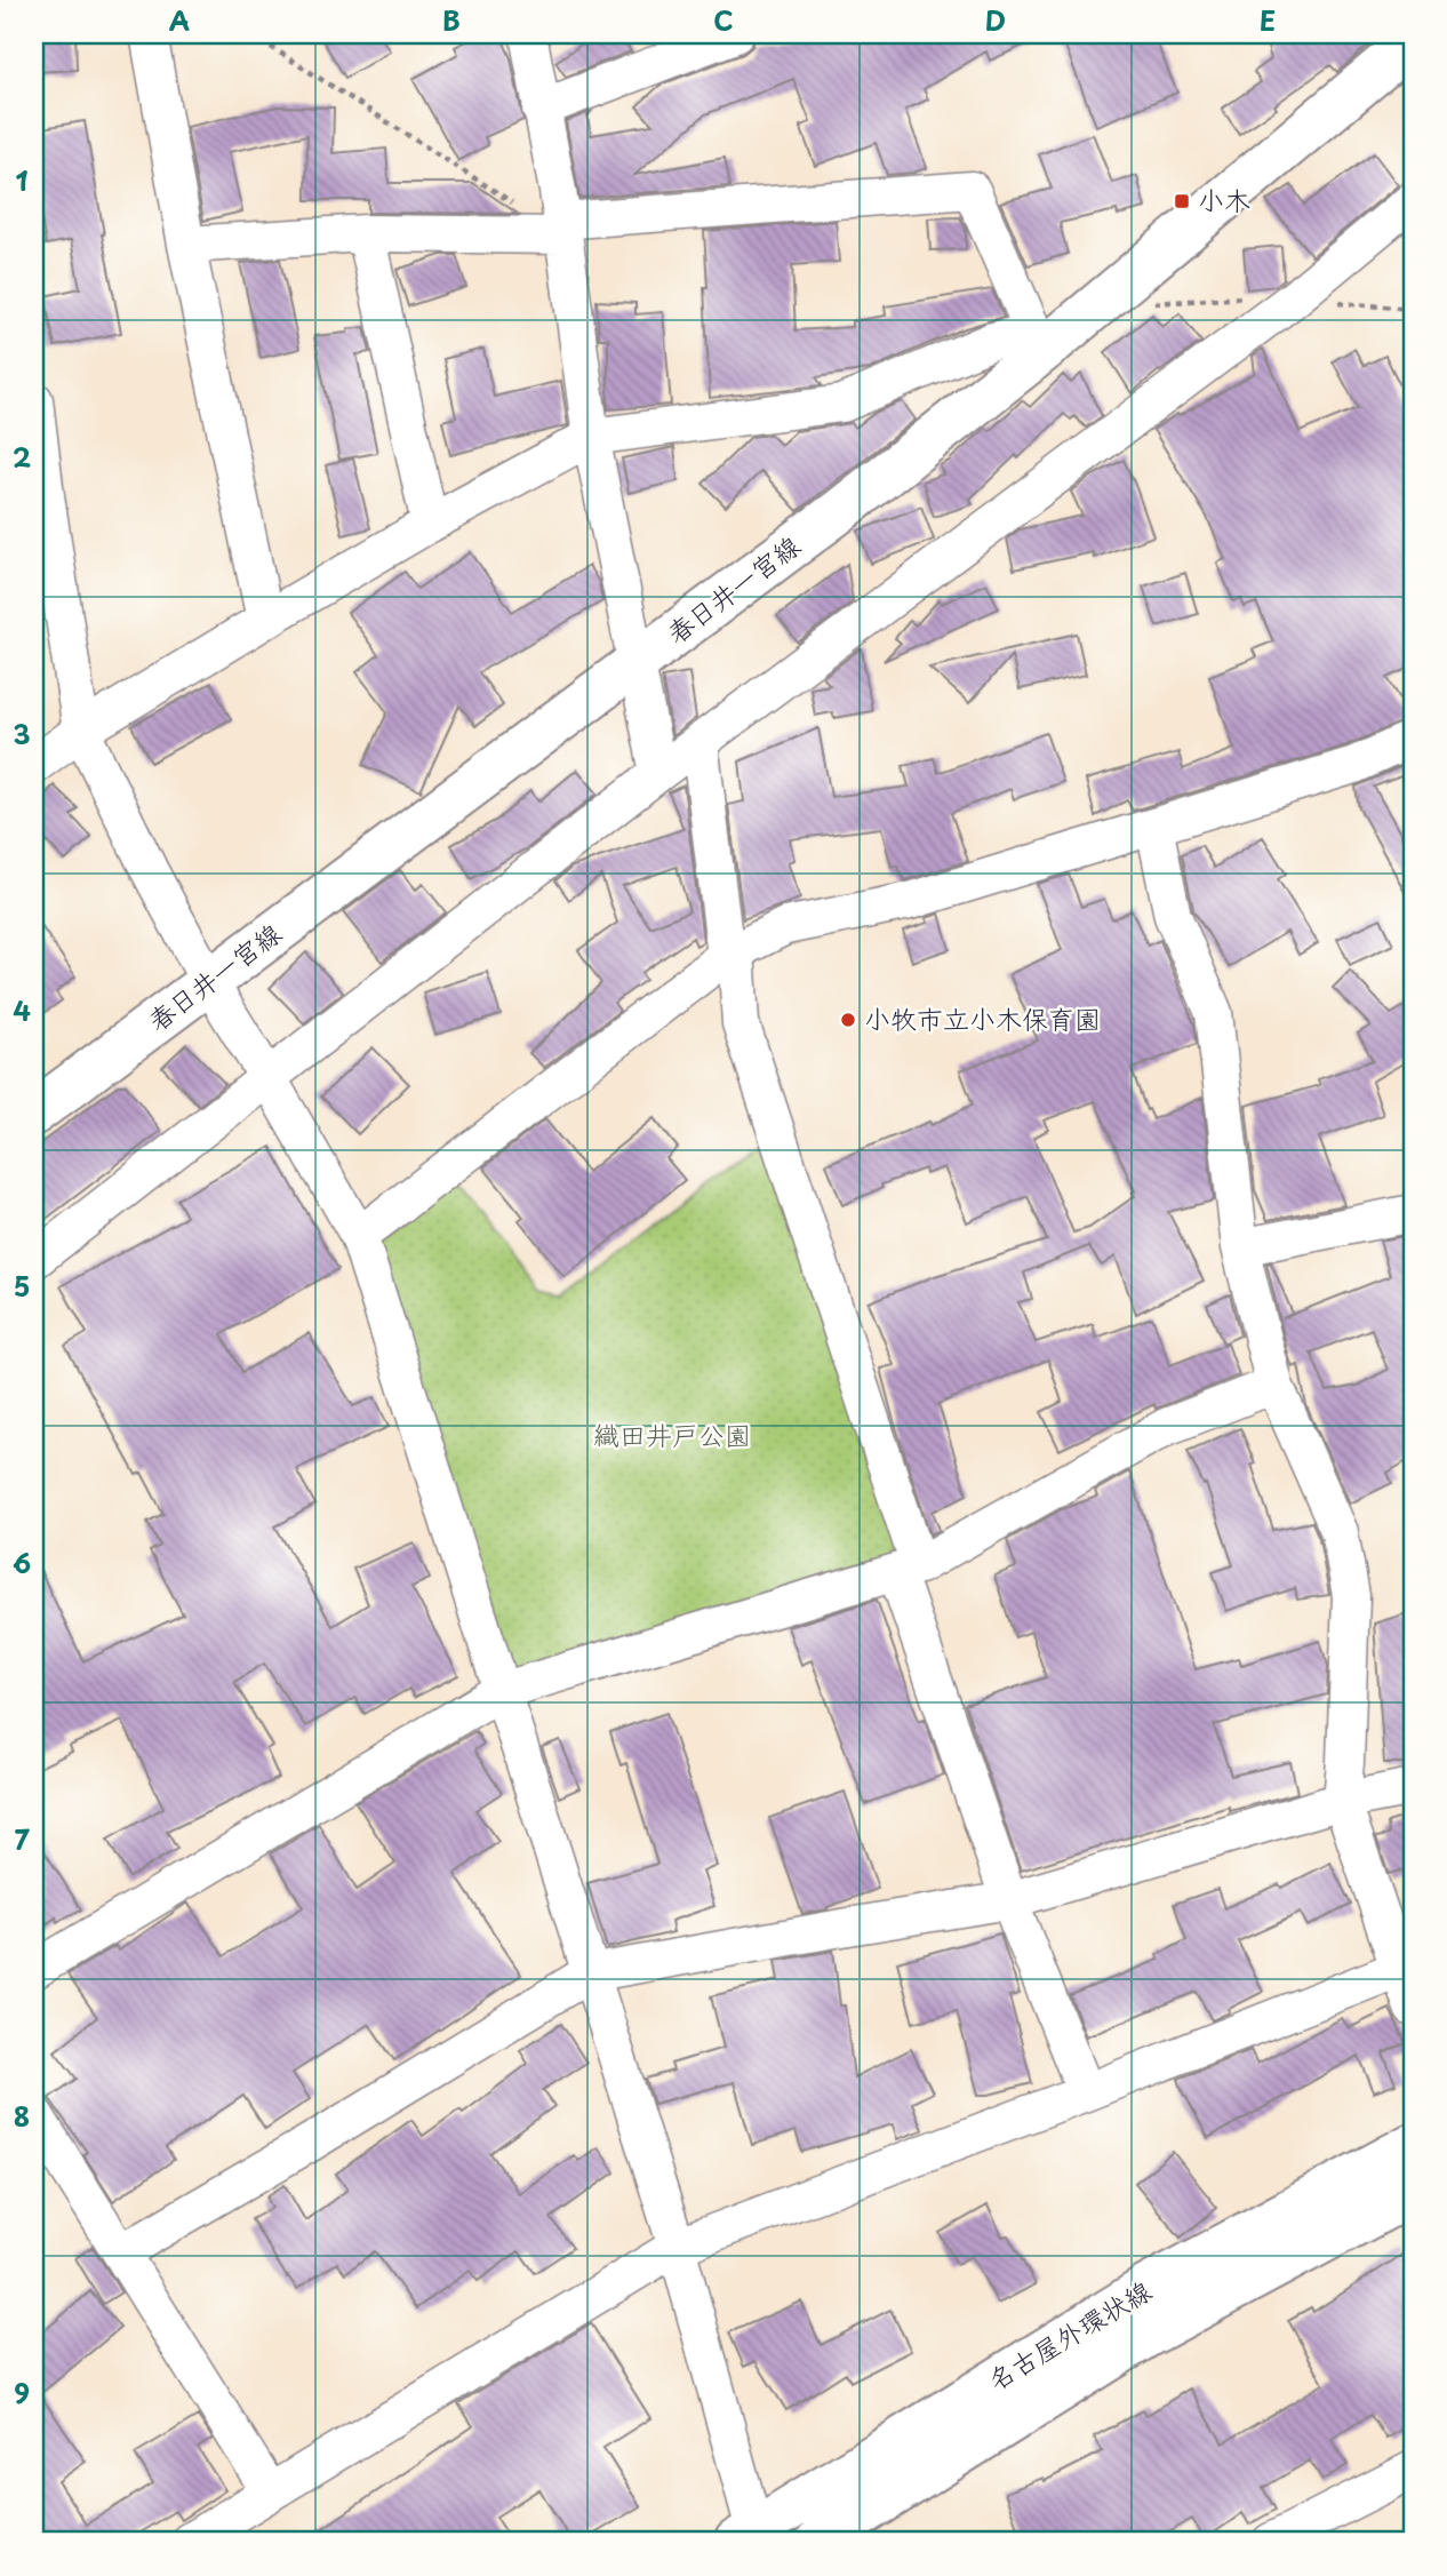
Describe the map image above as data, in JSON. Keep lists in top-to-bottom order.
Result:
{
  "streets": {
    "main road": ["春日井一宮線", "名古屋外環状線"]
  },
  "parks": ["織田井戸公園"],
  "places": {
    "transit": ["小木"],
    "other": ["小牧市立小木保育園"]
  },
  "grid": {
    "columns": [
      "A",
      "B",
      "C",
      "D",
      "E"
    ],
    "rows": [
      "1",
      "2",
      "3",
      "4",
      "5",
      "6",
      "7",
      "8",
      "9"
    ]
  }
}
